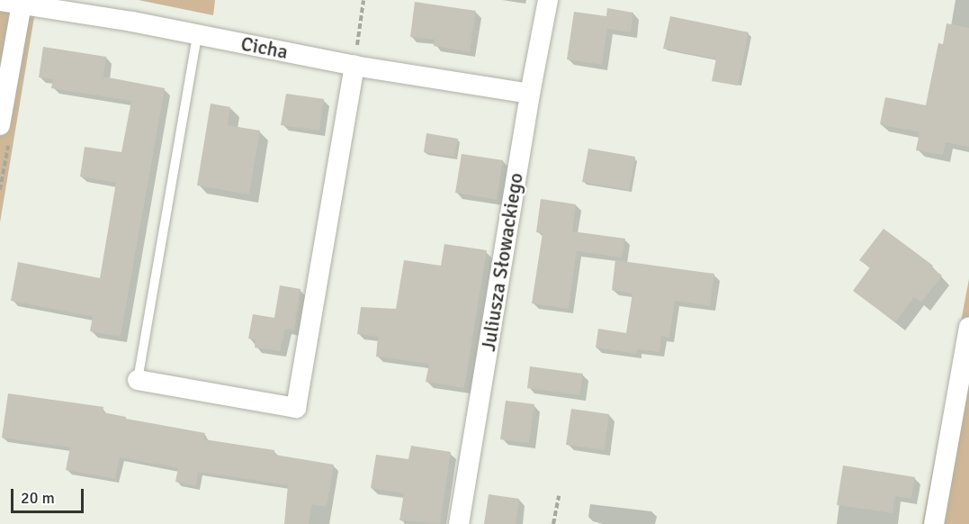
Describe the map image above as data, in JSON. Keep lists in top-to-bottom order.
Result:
{
  "streets": {
    "street": ["Cicha", "Juliusza Słowackiego"]
  },
  "crossings": [
    ["Cicha", "Juliusza Słowackiego"]
  ],
  "scale_bar": "20 m"
}
